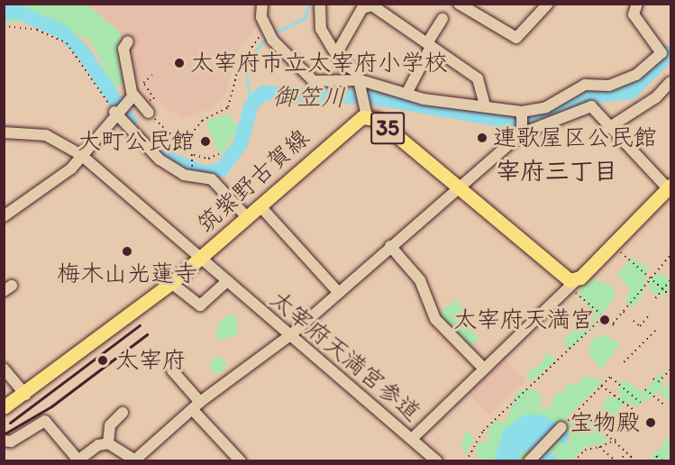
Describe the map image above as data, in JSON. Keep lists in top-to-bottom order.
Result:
{
  "streets": {
    "main road": ["35", "筑紫野古賀線"],
    "street": ["太宰府天満宮参道"]
  },
  "crossings": [
    ["35", "筑紫野古賀線"],
    ["筑紫野古賀線", "太宰府天満宮参道"]
  ],
  "districts": ["宰府三丁目"],
  "water": ["御笠川"],
  "places": [
    "太宰府市立太宰府小学校",
    "連歌屋区公民館",
    "大町公民館",
    "梅木山光蓮寺",
    "太宰府天満宮",
    "太宰府",
    "宝物殿"
  ]
}
